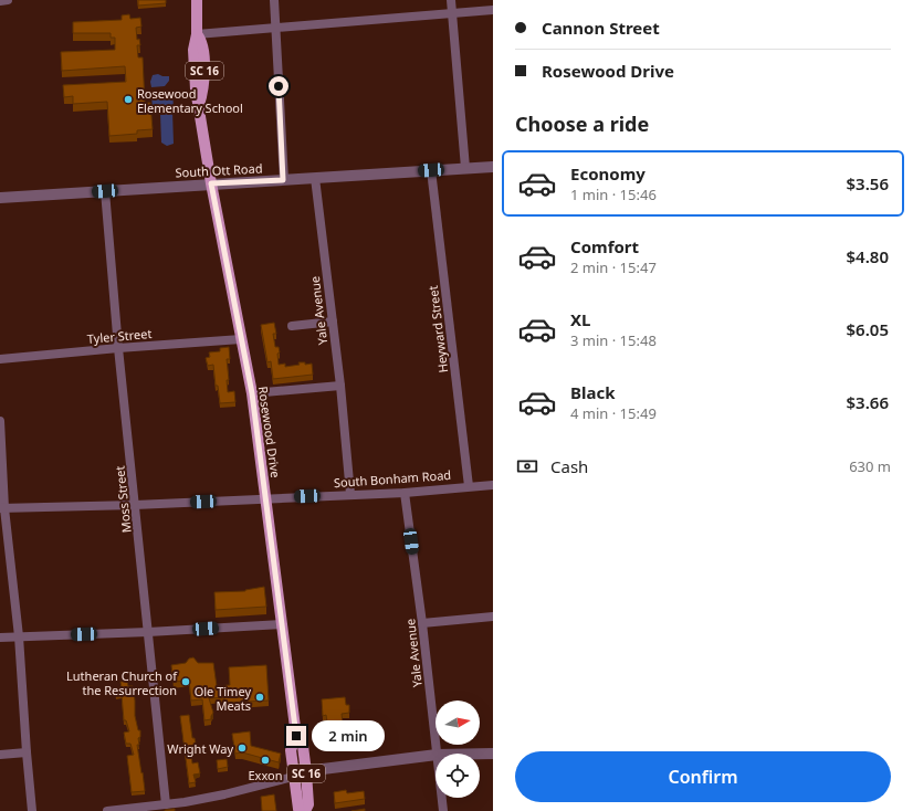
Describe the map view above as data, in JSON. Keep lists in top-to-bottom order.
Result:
{
  "streets": {
    "main road": ["SC 16", "Rosewood Drive"],
    "street": [
      "South Ott Road",
      "Yale Avenue",
      "Heyward Street",
      "Tyler Street",
      "South Bonham Road",
      "Moss Street"
    ]
  },
  "crossings": [
    ["South Ott Road", "Yale Avenue"],
    ["South Ott Road", "Heyward Street"],
    ["South Ott Road", "Rosewood Drive"],
    ["South Ott Road", "Moss Street"],
    ["Yale Avenue", "South Bonham Road"],
    ["Heyward Street", "South Bonham Road"],
    ["Tyler Street", "Rosewood Drive"],
    ["Tyler Street", "Moss Street"],
    ["Rosewood Drive", "South Bonham Road"],
    ["South Bonham Road", "Moss Street"]
  ],
  "places": [
    "Rosewood Elementary School",
    "Lutheran Church of the Resurrection",
    "Ole Timey Meats",
    "Wright Way",
    "Exxon"
  ],
  "north": "right",
  "page": {
    "banner": ["Cannon Street", "Rosewood Drive"],
    "heading": "Choose a ride",
    "list": [
      {
        "name": "Economy",
        "note": "1 min · 15:46",
        "value": "$3.56"
      },
      {
        "name": "Comfort",
        "note": "2 min · 15:47",
        "value": "$4.80"
      },
      {
        "name": "XL",
        "note": "3 min · 15:48",
        "value": "$6.05"
      },
      {
        "name": "Black",
        "note": "4 min · 15:49",
        "value": "$3.66"
      }
    ],
    "pay": ["Cash", "630 m"],
    "bubble": "2 min",
    "buttons": "Confirm"
  }
}
